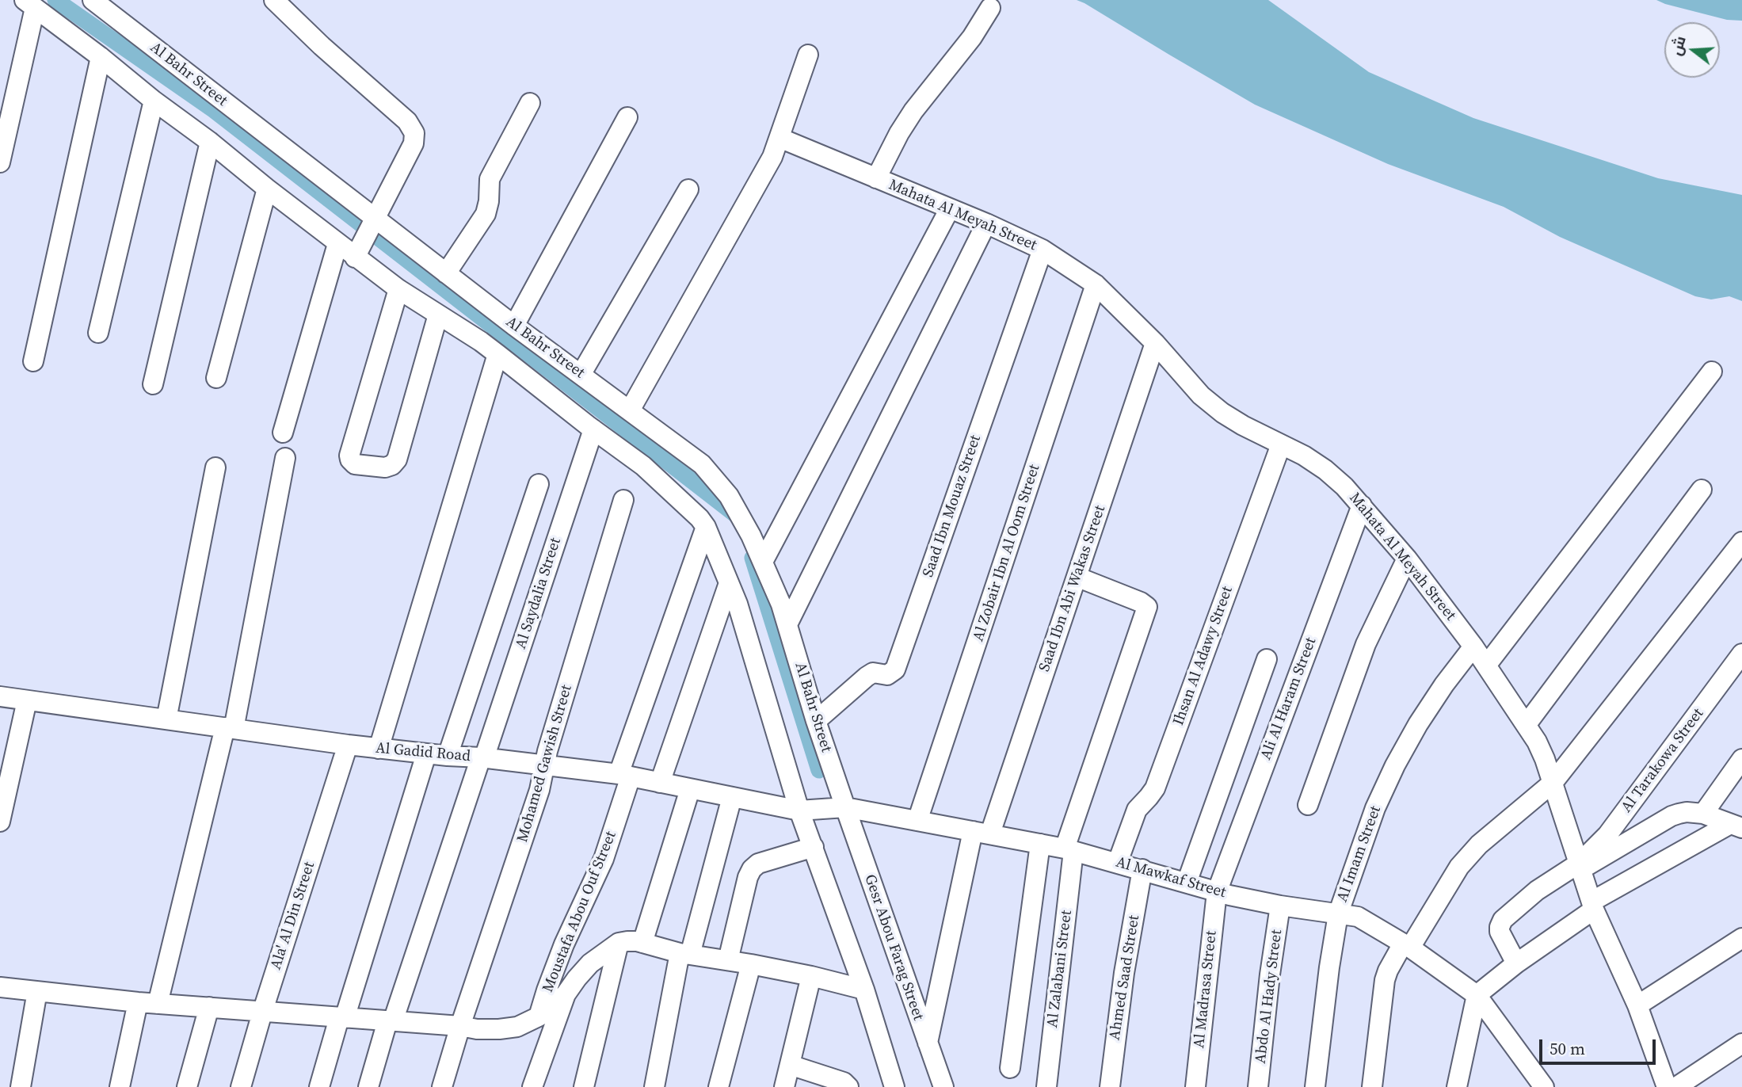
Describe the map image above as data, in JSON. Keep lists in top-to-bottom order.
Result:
{
  "streets": {
    "street": [
      "Al Bahr Street",
      "Mahata Al Meyah Street",
      "Saad Ibn Mouaz Street",
      "Al Zobair Ibn Al Oom Street",
      "Saad Ibn Abi Wakas Street",
      "Al Saydalia Street",
      "Ihsan Al Adawy Street",
      "Ali Al Haram Street",
      "Al Gadid Road",
      "Al Tarakowa Street",
      "Mohamed Gawish Street",
      "Al Imam Street",
      "Al Mawkaf Street",
      "Moustafa Abou Ouf Street",
      "Ala' Al Din Street",
      "Gesr Abou Farag Street",
      "Al Zalabani Street",
      "Ahmed Saad Street",
      "Al Madrasa Street",
      "Abdo Al Hady Street"
    ]
  },
  "crossings": [
    ["Al Bahr Street", "Saad Ibn Mouaz Street"],
    ["Al Bahr Street", "Al Gadid Road"],
    ["Al Bahr Street", "Al Mawkaf Street"],
    ["Al Bahr Street", "Gesr Abou Farag Street"],
    ["Mahata Al Meyah Street", "Saad Ibn Mouaz Street"],
    ["Mahata Al Meyah Street", "Al Zobair Ibn Al Oom Street"],
    ["Mahata Al Meyah Street", "Saad Ibn Abi Wakas Street"],
    ["Mahata Al Meyah Street", "Ihsan Al Adawy Street"],
    ["Mahata Al Meyah Street", "Ali Al Haram Street"],
    ["Mahata Al Meyah Street", "Al Tarakowa Street"],
    ["Mahata Al Meyah Street", "Al Imam Street"],
    ["Al Zobair Ibn Al Oom Street", "Al Mawkaf Street"],
    ["Saad Ibn Abi Wakas Street", "Al Mawkaf Street"],
    ["Saad Ibn Abi Wakas Street", "Gesr Abou Farag Street"],
    ["Saad Ibn Abi Wakas Street", "Al Zalabani Street"],
    ["Al Saydalia Street", "Al Gadid Road"],
    ["Ihsan Al Adawy Street", "Al Mawkaf Street"],
    ["Ali Al Haram Street", "Al Mawkaf Street"],
    ["Ali Al Haram Street", "Al Madrasa Street"],
    ["Al Gadid Road", "Mohamed Gawish Street"],
    ["Al Gadid Road", "Al Mawkaf Street"],
    ["Al Gadid Road", "Moustafa Abou Ouf Street"],
    ["Al Gadid Road", "Ala' Al Din Street"],
    ["Al Gadid Road", "Gesr Abou Farag Street"],
    ["Al Imam Street", "Al Mawkaf Street"],
    ["Al Mawkaf Street", "Gesr Abou Farag Street"],
    ["Al Mawkaf Street", "Al Zalabani Street"],
    ["Al Mawkaf Street", "Ahmed Saad Street"],
    ["Al Mawkaf Street", "Al Madrasa Street"],
    ["Al Mawkaf Street", "Abdo Al Hady Street"]
  ],
  "scale_bar": "50 m",
  "north": "left"
}
